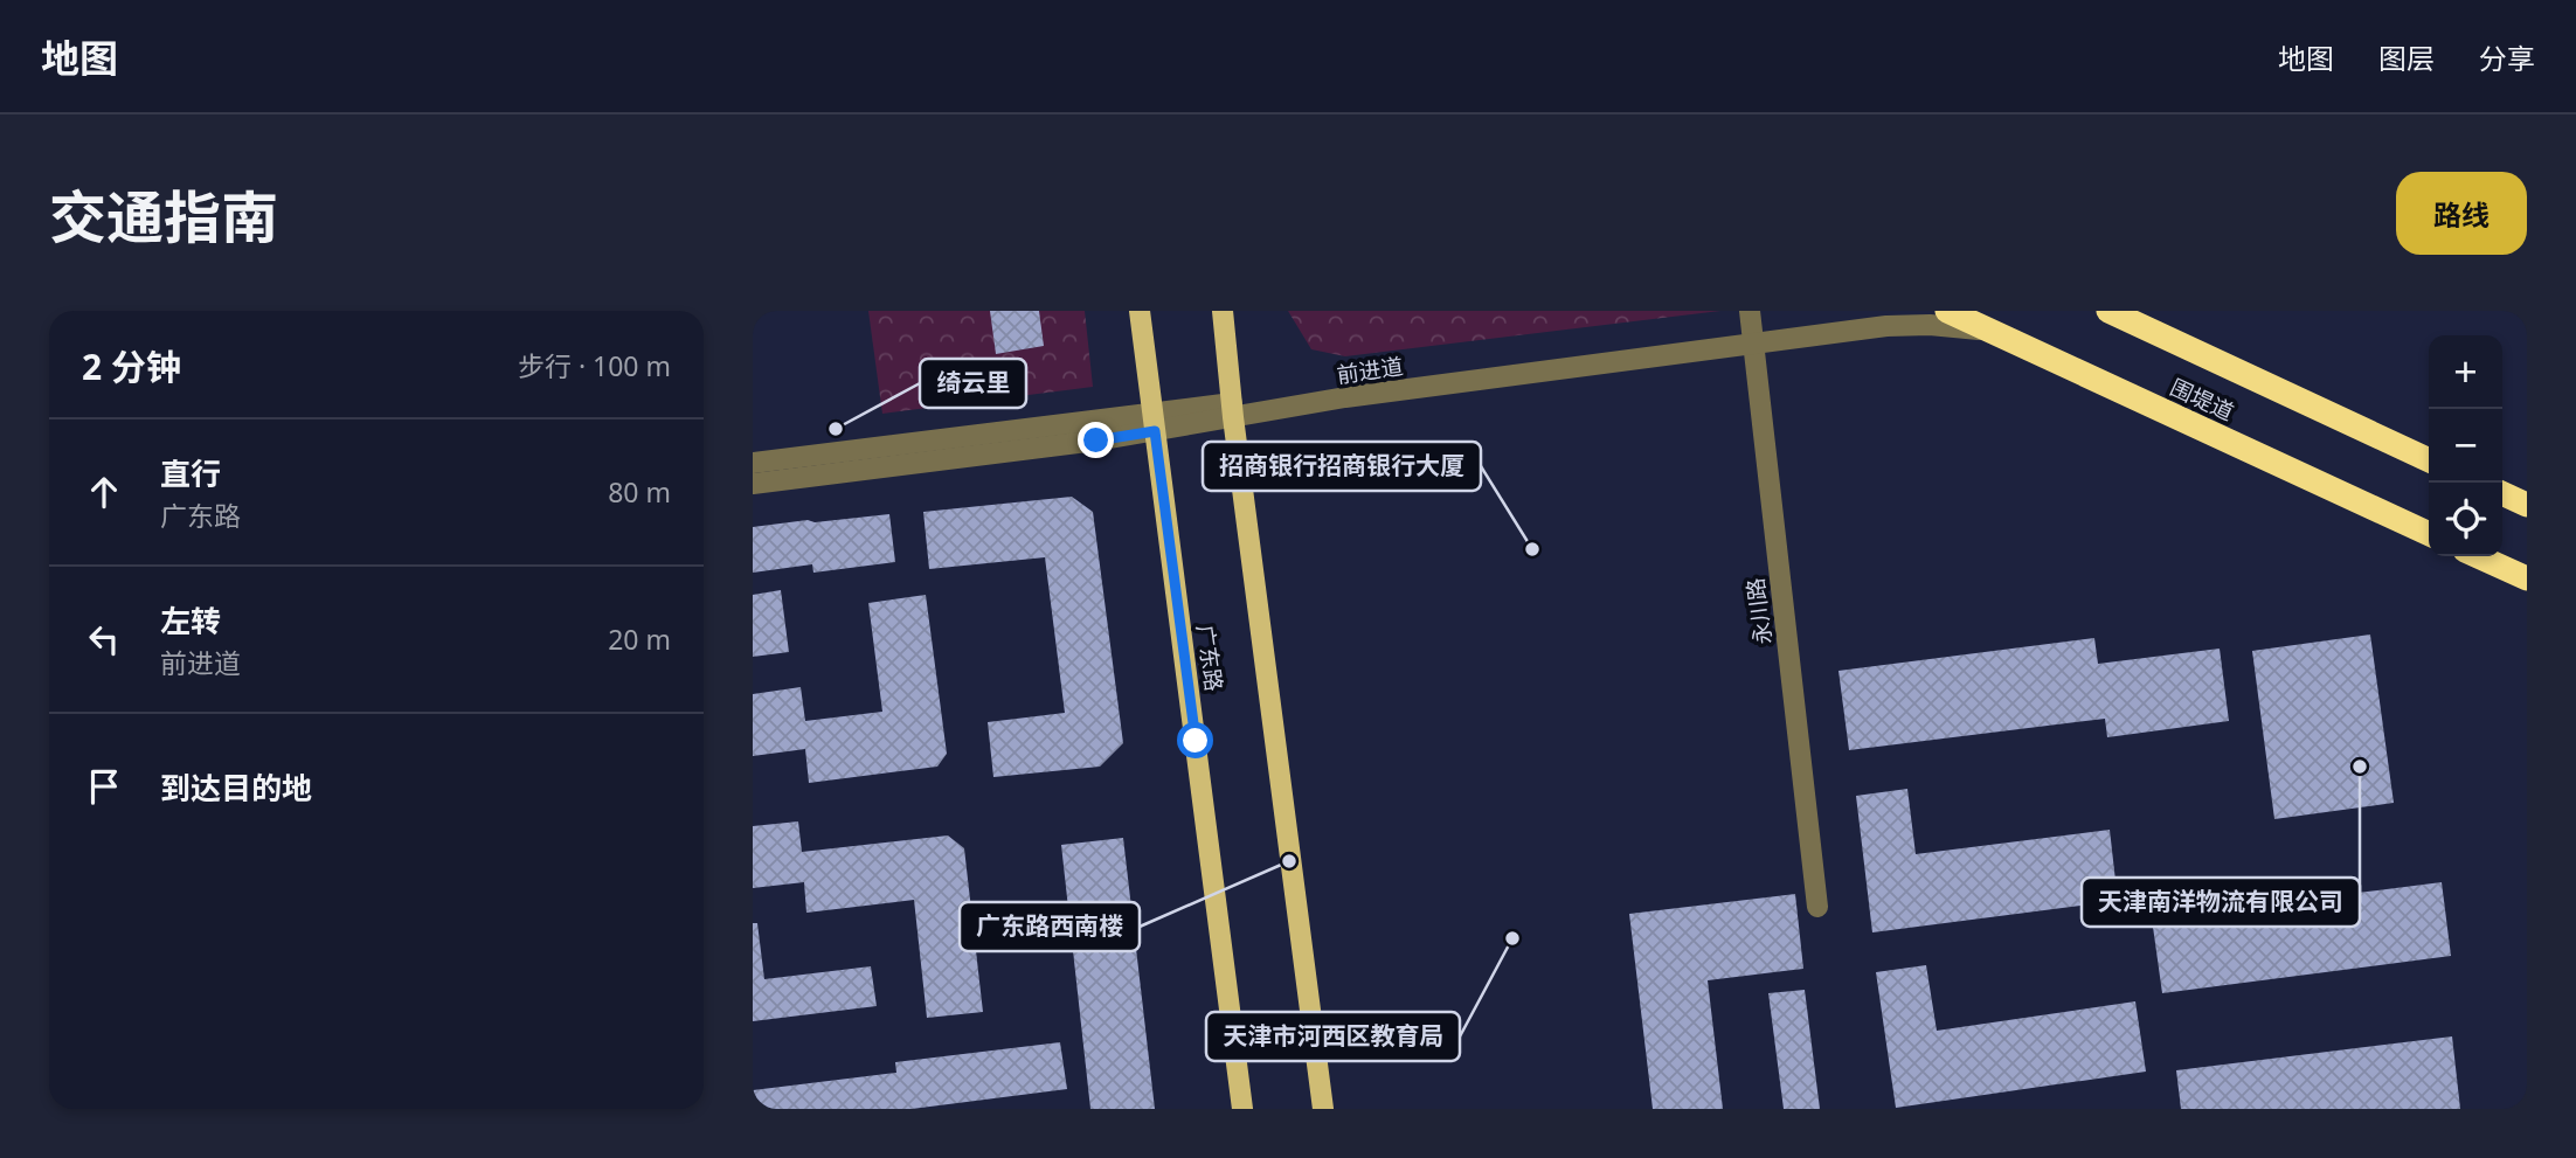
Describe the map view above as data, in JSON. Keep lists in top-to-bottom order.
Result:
{
  "streets": {
    "highway": ["围堤道"],
    "main road": ["广东路"],
    "street": ["前进道", "永川路"]
  },
  "crossings": [
    ["前进道", "围堤道"],
    ["前进道", "永川路"],
    ["前进道", "广东路"]
  ],
  "places": [
    "绮云里",
    "招商银行招商银行大厦",
    "天津南洋物流有限公司",
    "广东路西南楼",
    "天津市河西区教育局"
  ],
  "page": {
    "header": "地图",
    "nav": ["地图", "图层", "分享"],
    "title": "交通指南",
    "buttons": "路线",
    "heading": ["2 分钟", "步行 · 100 m"],
    "map_buttons": ["+", "−"],
    "list": [
      ["直行", "广东路", "80 m"],
      ["左转", "前进道", "20 m"],
      "到达目的地"
    ]
  }
}
